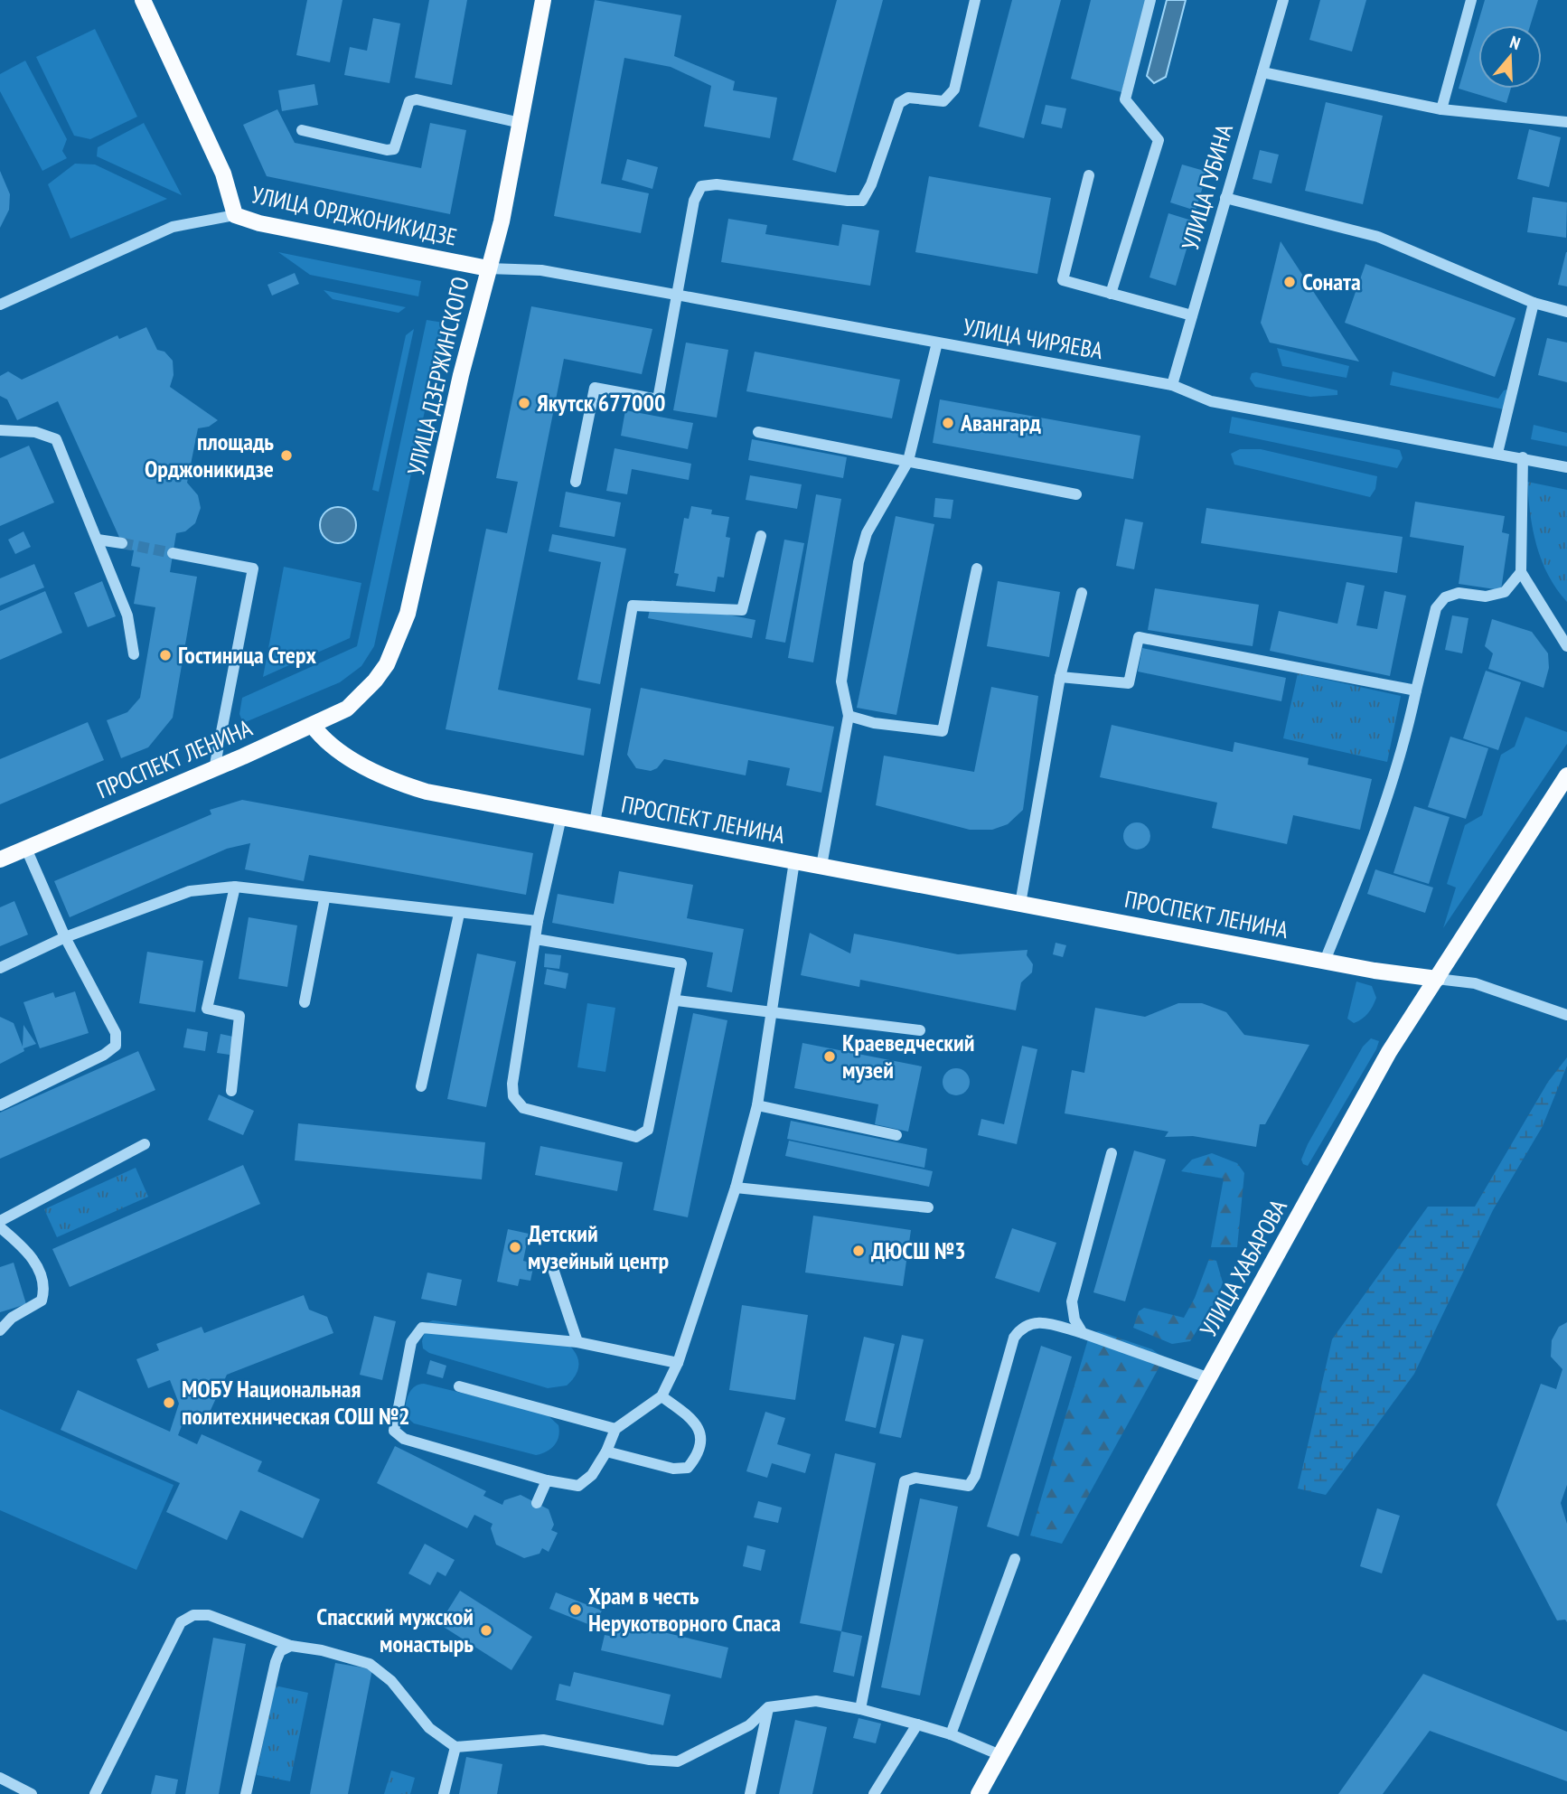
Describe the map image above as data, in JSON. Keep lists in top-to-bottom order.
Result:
{
  "streets": {
    "main road": [
      "УЛИЦА ОРДЖОНИКИДЗЕ",
      "УЛИЦА ДЗЕРЖИНСКОГО",
      "ПРОСПЕКТ ЛЕНИНА",
      "УЛИЦА ХАБАРОВА"
    ],
    "street": ["УЛИЦА ГУБИНА", "УЛИЦА ЧИРЯЕВА"]
  },
  "crossings": [
    ["УЛИЦА ГУБИНА", "УЛИЦА ЧИРЯЕВА"],
    ["УЛИЦА ОРДЖОНИКИДЗЕ", "УЛИЦА ЧИРЯЕВА"],
    ["УЛИЦА ОРДЖОНИКИДЗЕ", "УЛИЦА ДЗЕРЖИНСКОГО"],
    ["УЛИЦА ЧИРЯЕВА", "УЛИЦА ДЗЕРЖИНСКОГО"],
    ["УЛИЦА ДЗЕРЖИНСКОГО", "ПРОСПЕКТ ЛЕНИНА"],
    ["ПРОСПЕКТ ЛЕНИНА", "УЛИЦА ХАБАРОВА"]
  ],
  "places": [
    "Соната",
    "Якутск 677000",
    "Авангард",
    "площадь Орджоникидзе",
    "Гостиница Стерх",
    "Краеведческий музей",
    "Детский музейный центр",
    "ДЮСШ №3",
    "МОБУ Национальная политехническая СОШ №2",
    "Храм в честь Нерукотворного Спаса",
    "Спасский мужской монастырь"
  ],
  "north": "top"
}
